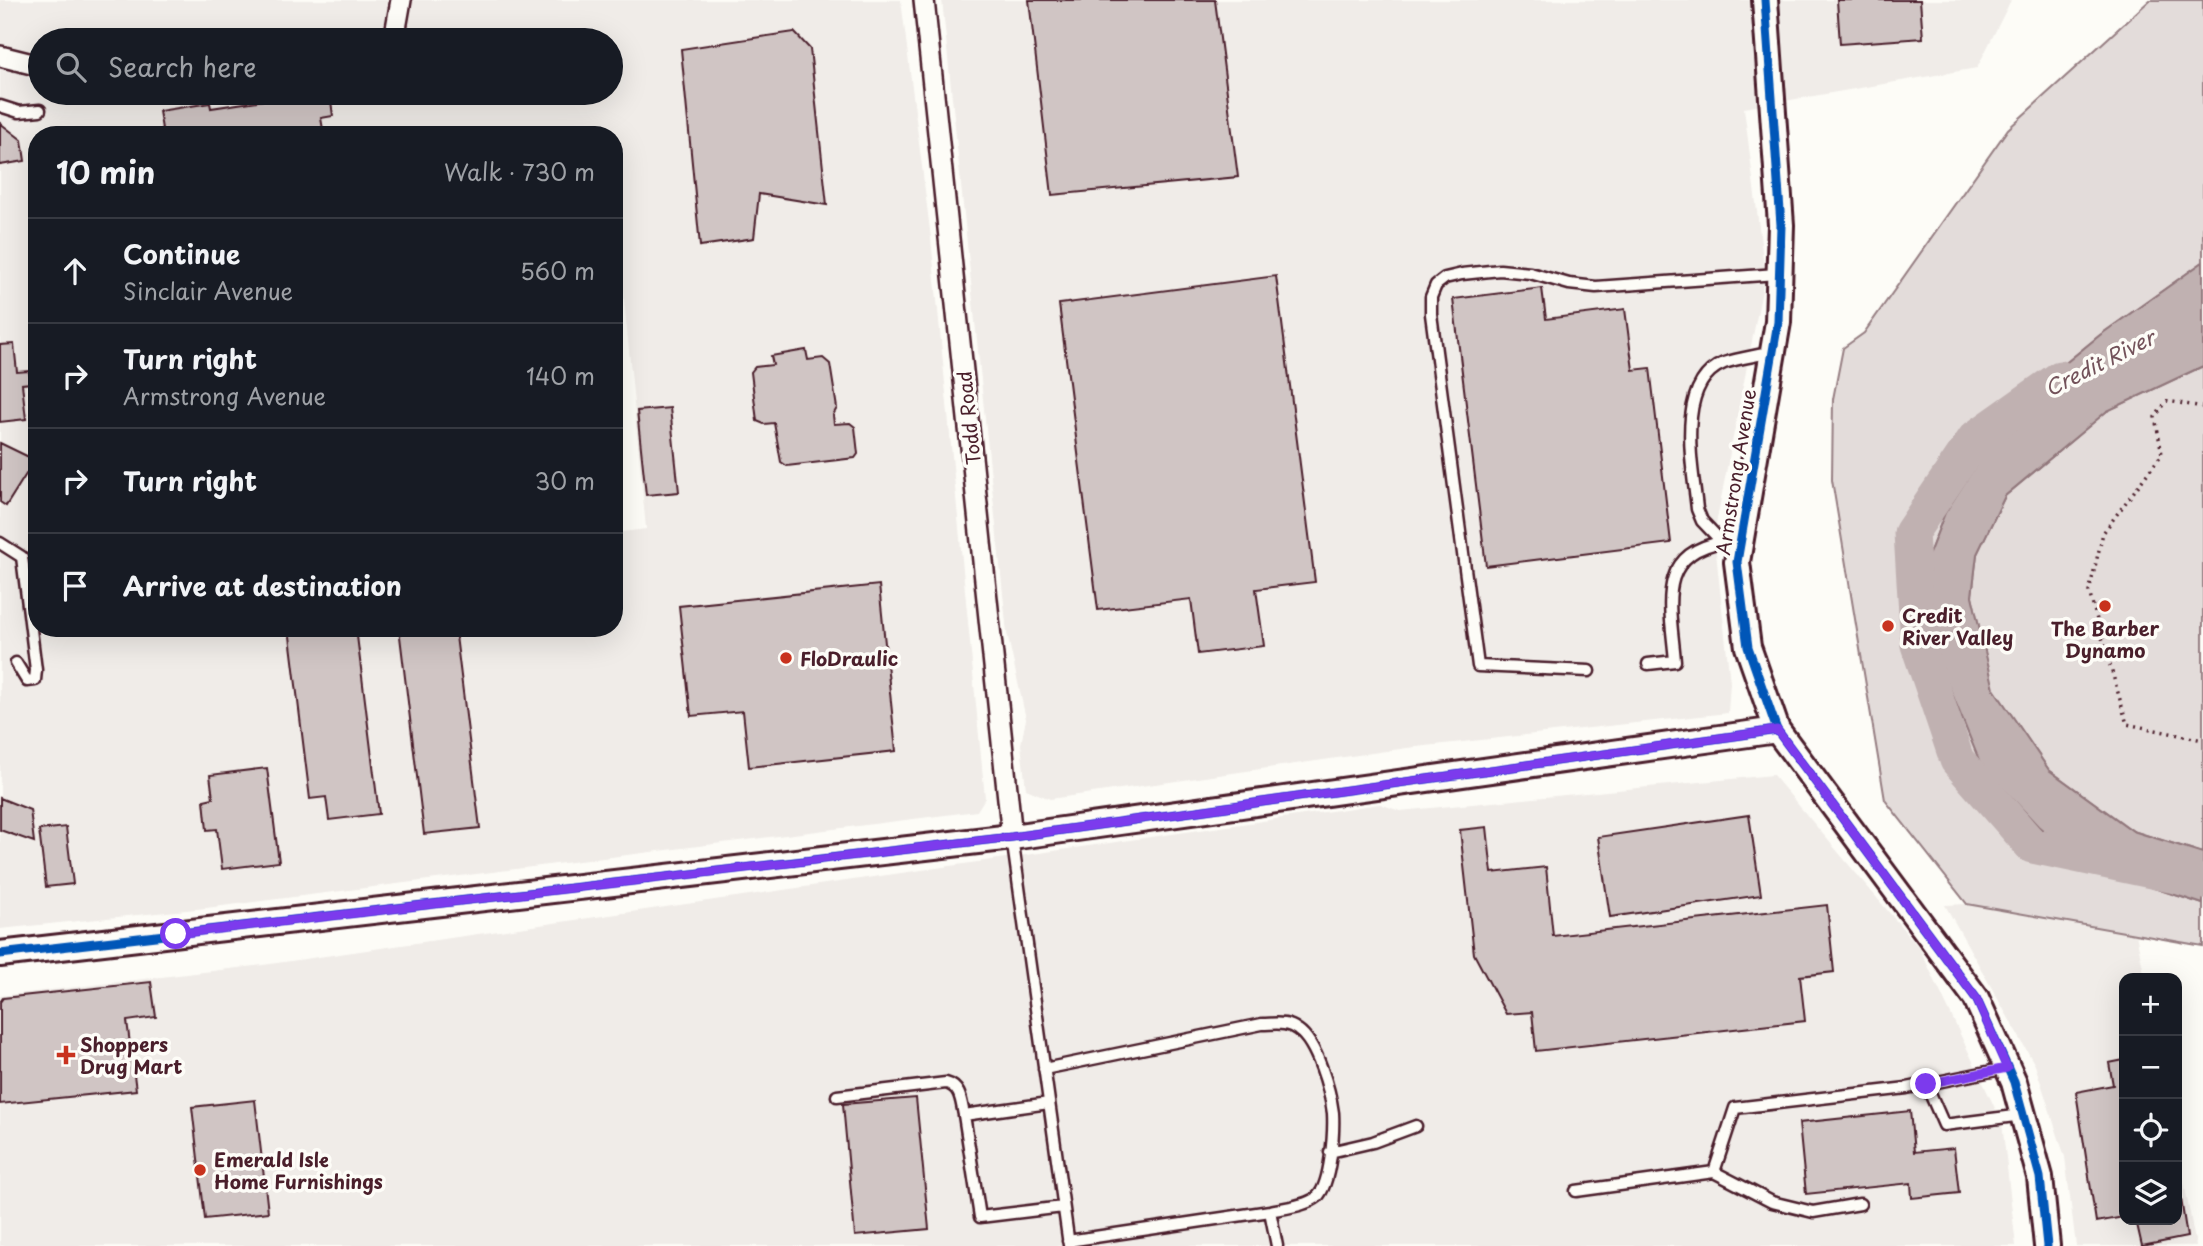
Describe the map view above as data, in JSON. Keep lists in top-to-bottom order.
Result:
{
  "streets": {
    "street": ["Todd Road", "Armstrong Avenue"]
  },
  "water": ["Credit River"],
  "places": {
    "other": [
      "The Barber Dynamo",
      "Credit River Valley",
      "FloDraulic",
      "Emerald Isle Home Furnishings"
    ],
    "health": ["Shoppers Drug Mart"]
  },
  "page": {
    "search": "Search here",
    "heading": ["10 min", "Walk · 730 m"],
    "list": [
      ["Continue", "Sinclair Avenue", "560 m"],
      ["Turn right", "Armstrong Avenue", "140 m"],
      ["Turn right", "30 m"],
      "Arrive at destination"
    ],
    "map_buttons": ["+", "−"]
  }
}
